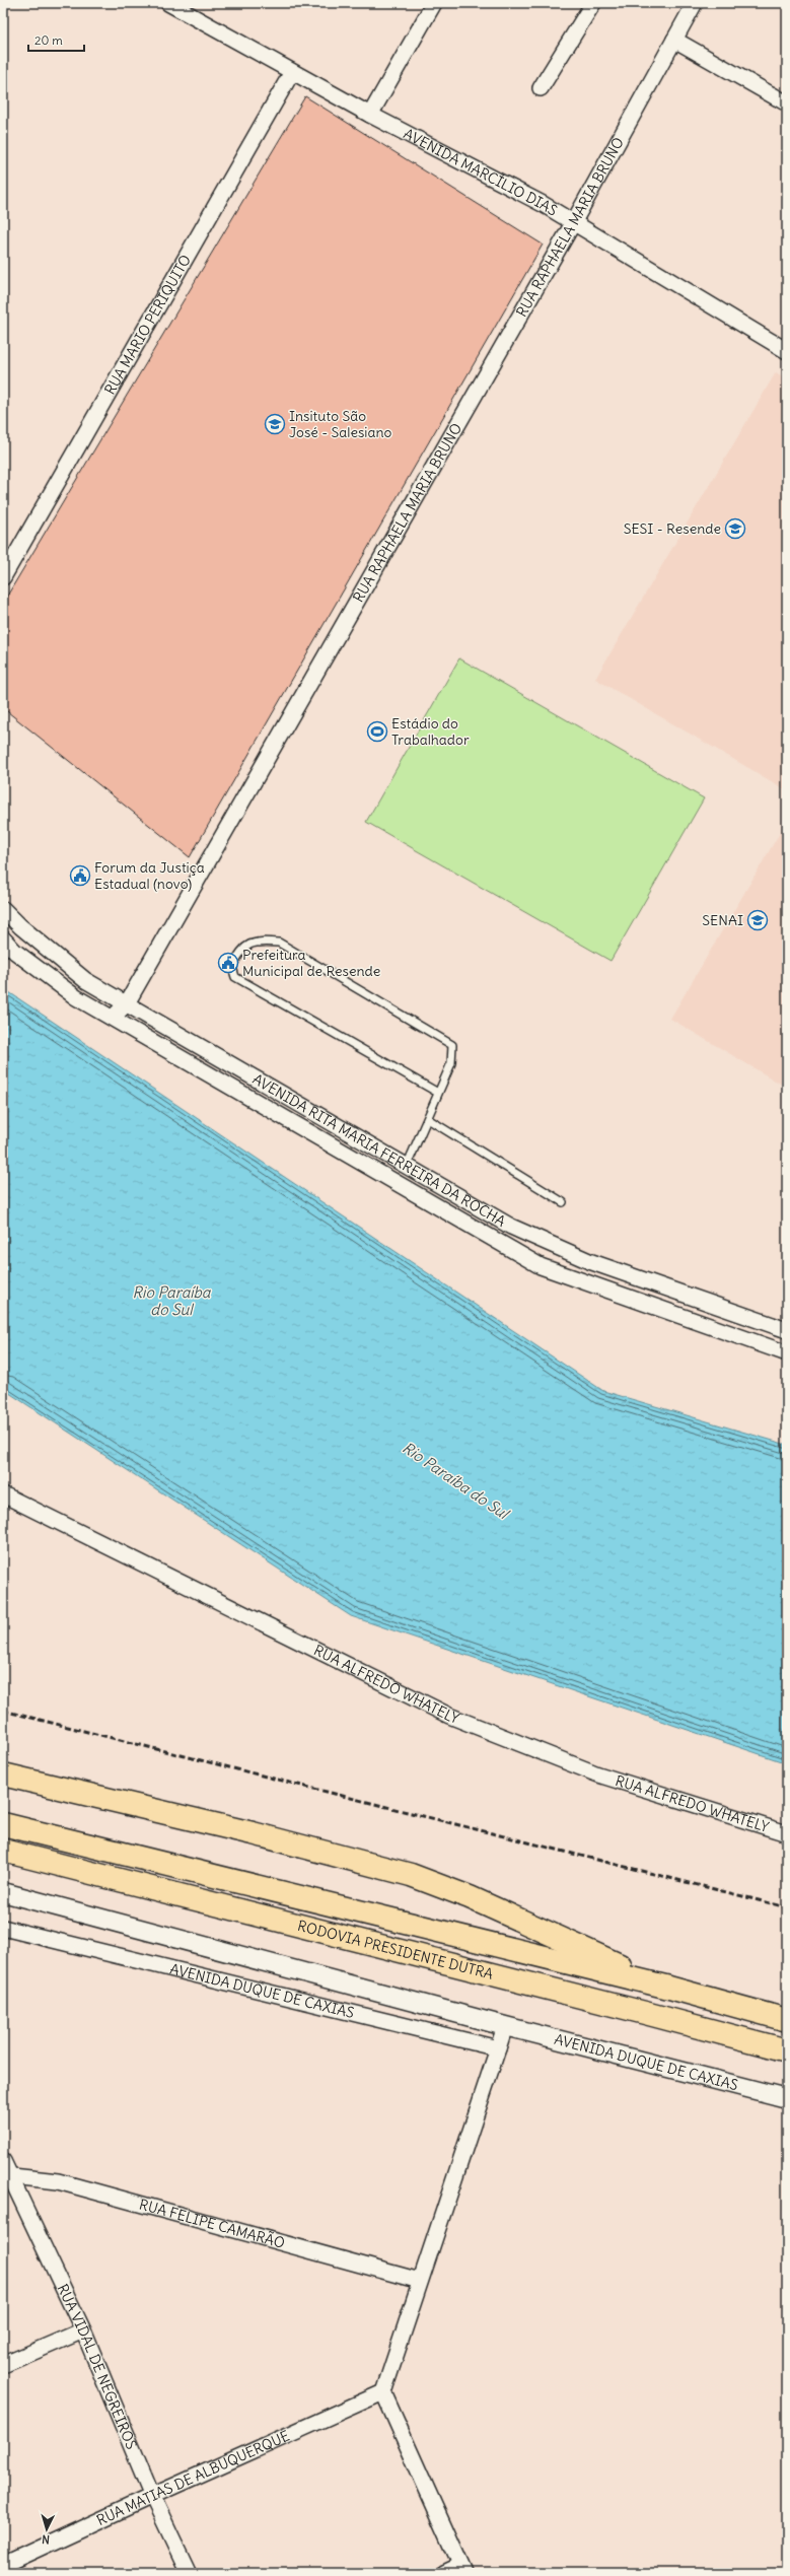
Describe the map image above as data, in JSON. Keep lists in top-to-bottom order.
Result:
{
  "streets": {
    "highway": ["RODOVIA PRESIDENTE DUTRA"],
    "street": [
      "AVENIDA MARCÍLIO DIAS",
      "RUA RAPHAELA MARIA BRUNO",
      "RUA MARIO PERIQUITO",
      "AVENIDA RITA MARIA FERREIRA DA ROCHA",
      "RUA ALFREDO WHATELY",
      "AVENIDA DUQUE DE CAXIAS",
      "RUA FELIPE CAMARÃO",
      "RUA VIDAL DE NEGREIROS",
      "RUA MATIAS DE ALBUQUERQUE"
    ]
  },
  "crossings": [
    ["AVENIDA MARCÍLIO DIAS", "RUA RAPHAELA MARIA BRUNO"],
    ["AVENIDA MARCÍLIO DIAS", "RUA MARIO PERIQUITO"],
    ["RUA RAPHAELA MARIA BRUNO", "AVENIDA RITA MARIA FERREIRA DA ROCHA"],
    ["RUA FELIPE CAMARÃO", "RUA VIDAL DE NEGREIROS"],
    ["RUA VIDAL DE NEGREIROS", "RUA MATIAS DE ALBUQUERQUE"]
  ],
  "water": ["Rio Paraíba do Sul"],
  "places": {
    "school or university": ["Insituto São José - Salesiano", "SESI - Resende", "SENAI"],
    "sports": ["Estádio do Trabalhador"],
    "public building": ["Forum da Justiça Estadual (novo)", "Prefeitura Municipal de Resende"]
  },
  "scale_bar": "20 m",
  "north": "bottom"
}
